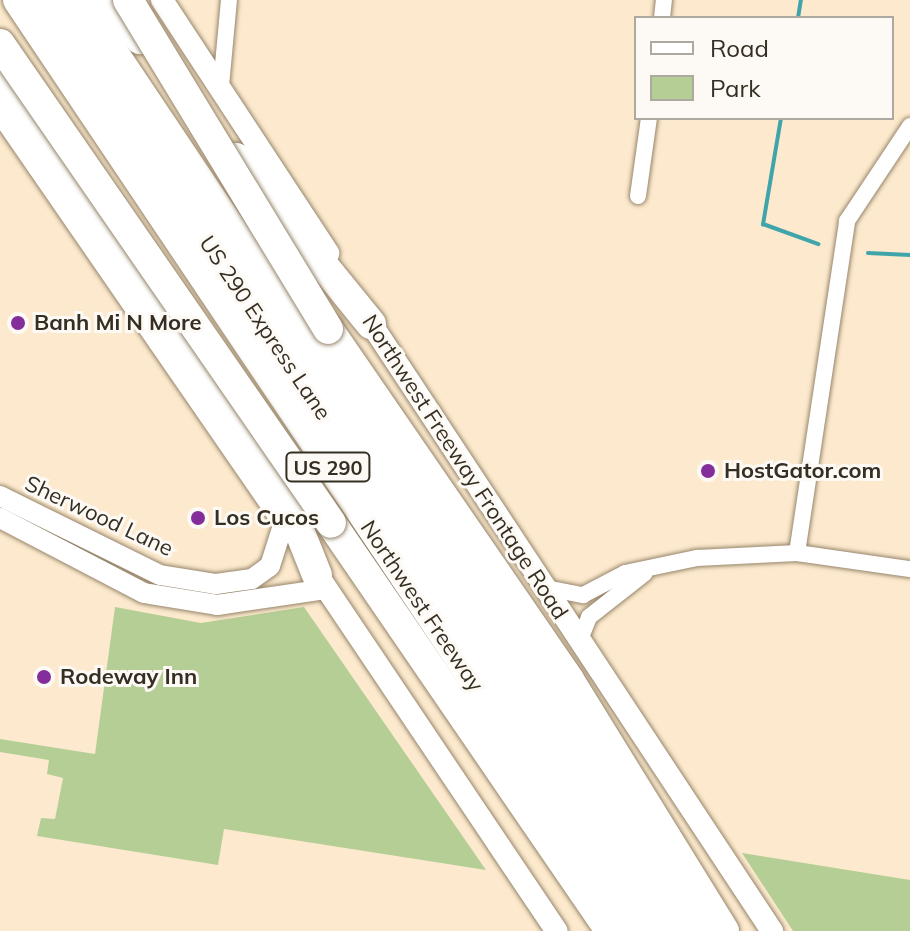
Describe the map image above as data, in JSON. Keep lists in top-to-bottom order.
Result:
{
  "streets": {
    "highway": ["US 290 Express Lane", "US 290", "Northwest Freeway"],
    "main road": ["Northwest Freeway Frontage Road"],
    "street": ["Sherwood Lane"]
  },
  "places": [
    "Banh Mi N More",
    "HostGator.com",
    "Los Cucos",
    "Rodeway Inn"
  ],
  "legend": ["Road", "Park"]
}
